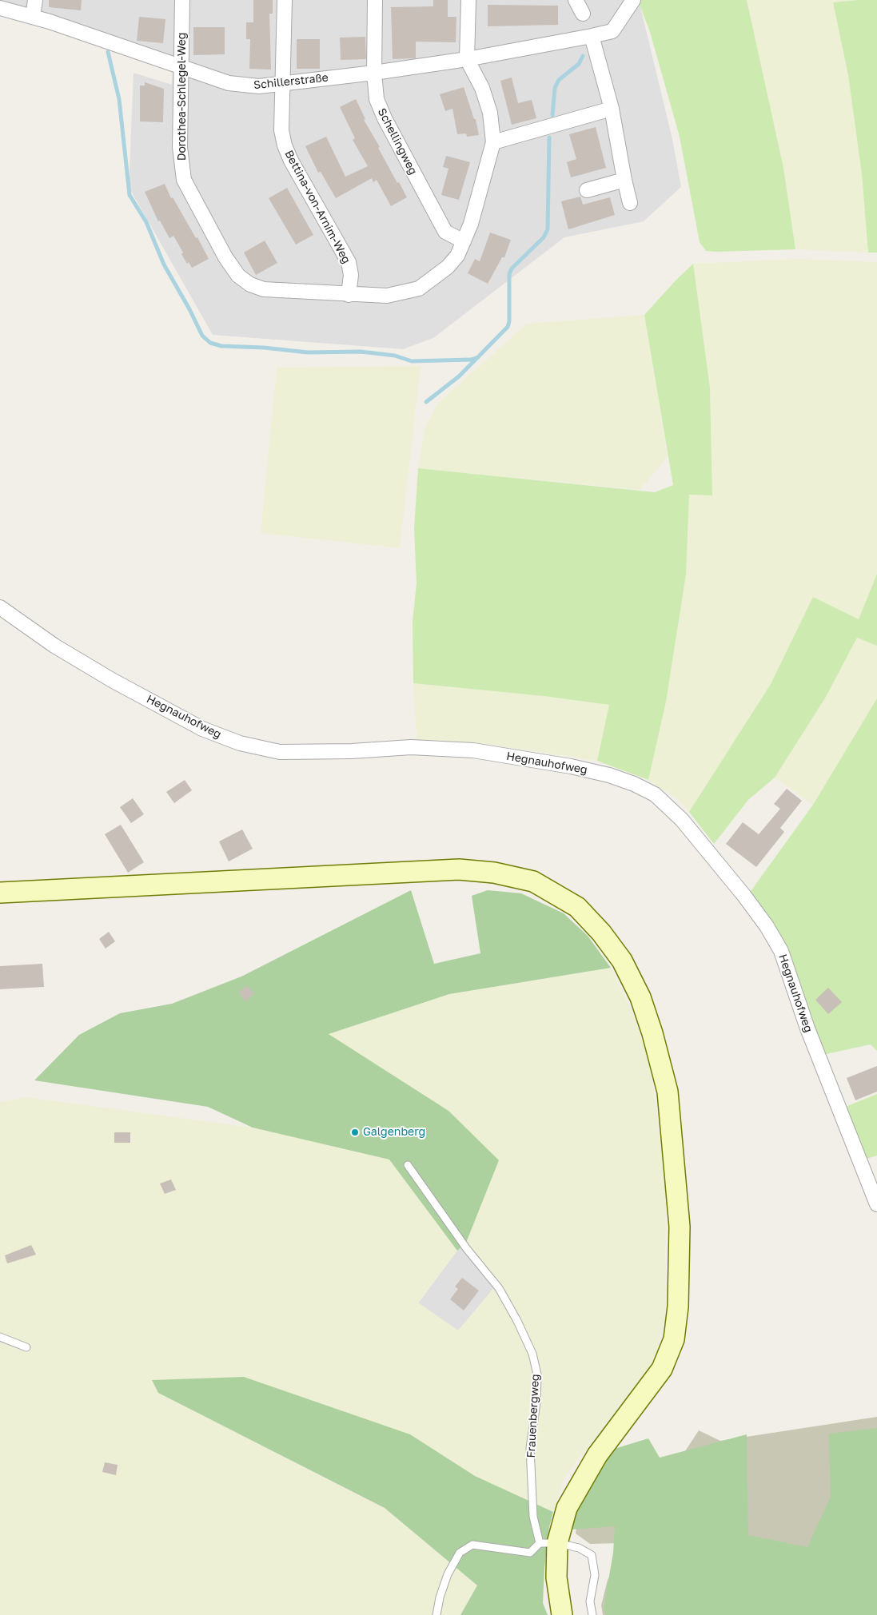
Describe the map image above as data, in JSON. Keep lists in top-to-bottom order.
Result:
{
  "streets": {
    "street": [
      "Schillerstraße",
      "Dorothea-Schlegel-Weg",
      "Schellingweg",
      "Bettina-von-Arnim-Weg",
      "Hegnauhofweg"
    ],
    "lane": ["Frauenbergweg"]
  },
  "crossings": [
    ["Schillerstraße", "Dorothea-Schlegel-Weg"],
    ["Schillerstraße", "Schellingweg"],
    ["Schillerstraße", "Bettina-von-Arnim-Weg"],
    ["Dorothea-Schlegel-Weg", "Schellingweg"],
    ["Dorothea-Schlegel-Weg", "Bettina-von-Arnim-Weg"]
  ],
  "places": ["Galgenberg"]
}
